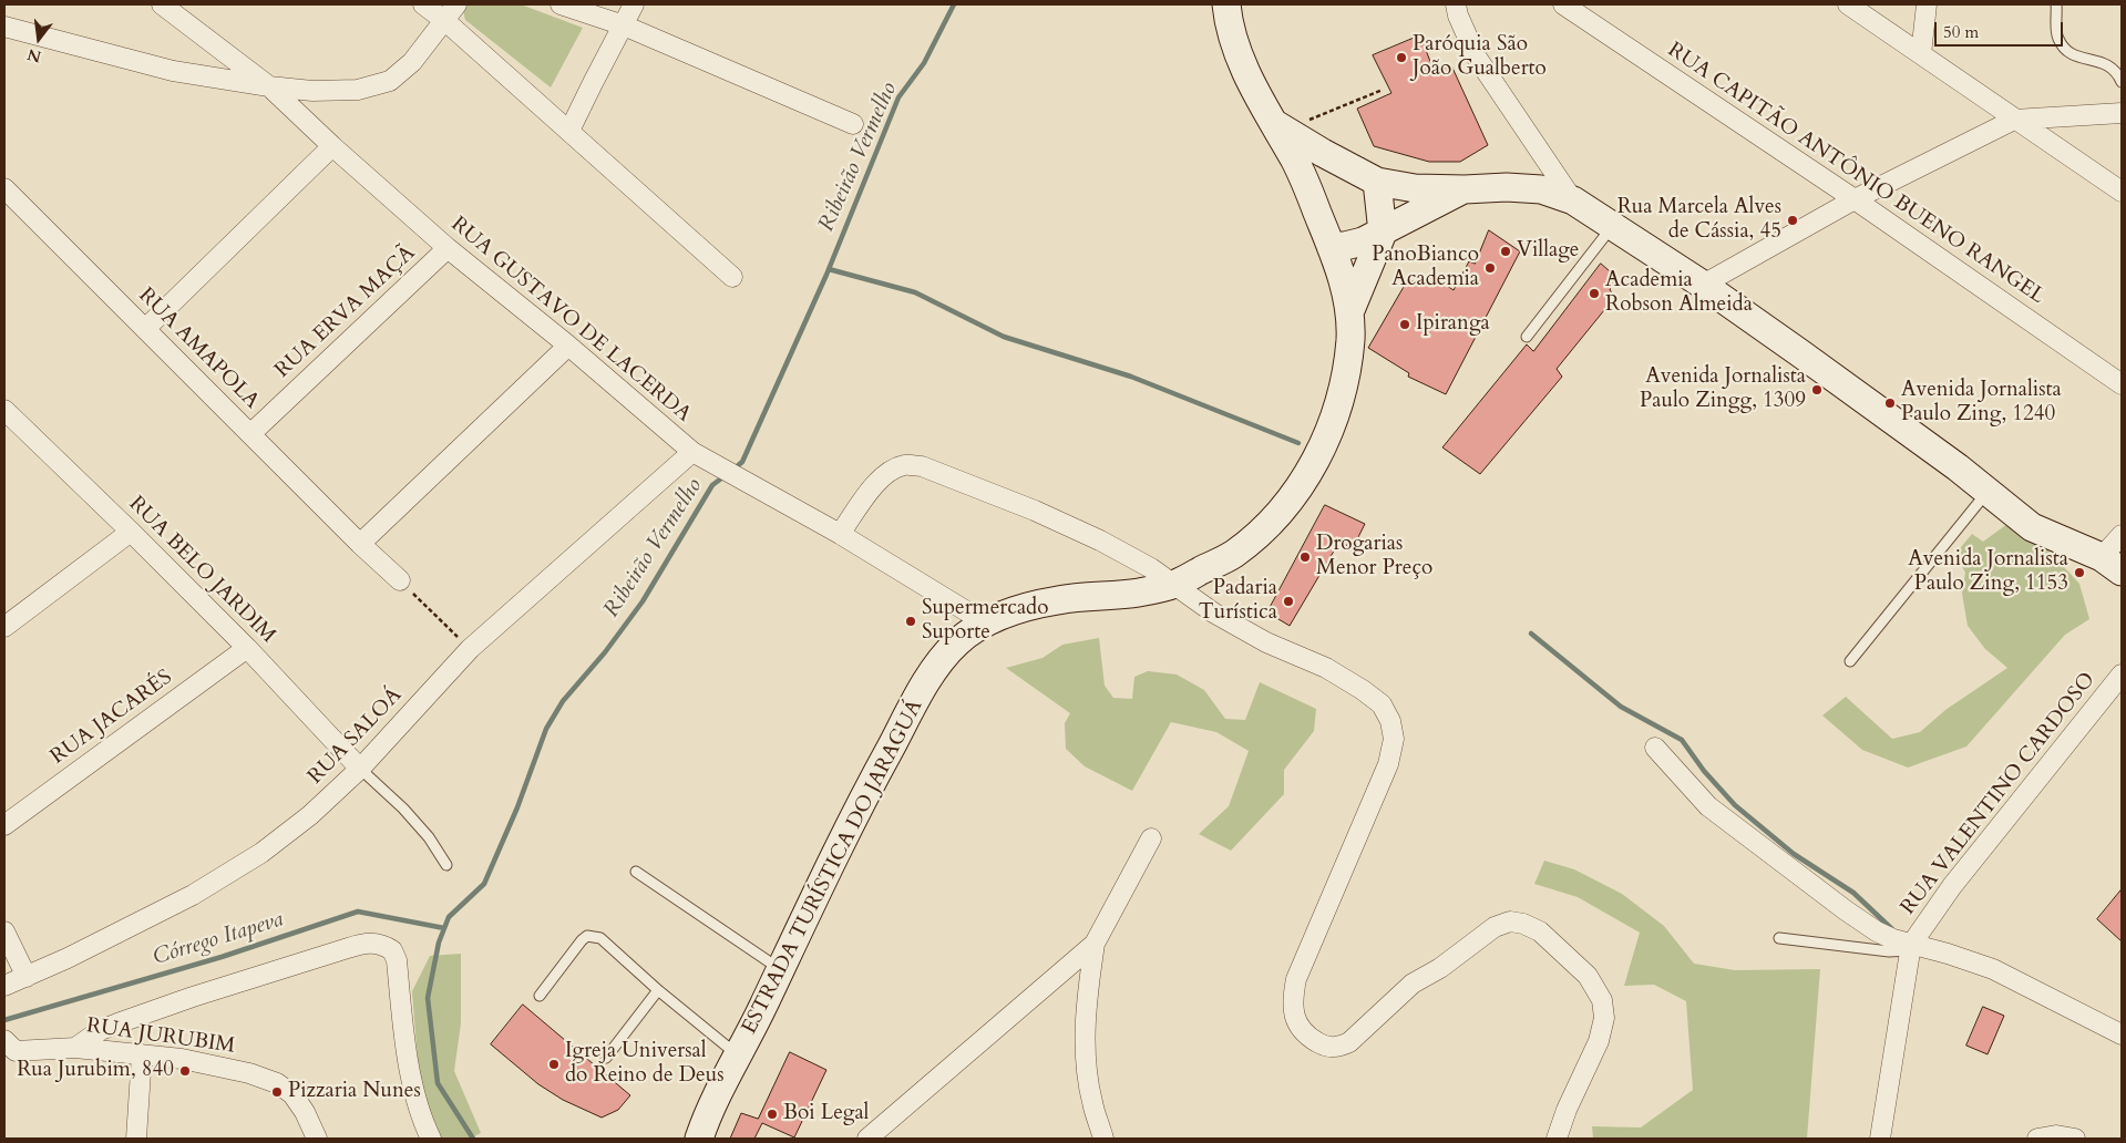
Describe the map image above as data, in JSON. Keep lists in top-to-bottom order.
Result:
{
  "streets": {
    "main road": ["ESTRADA TURÍSTICA DO JARAGUÁ"],
    "street": [
      "RUA CAPITÃO ANTÔNIO BUENO RANGEL",
      "RUA ERVA MAÇÃ",
      "RUA GUSTAVO DE LACERDA",
      "RUA AMAPOLA",
      "RUA BELO JARDIM",
      "RUA JACARÉS",
      "RUA SALOÁ",
      "RUA VALENTINO CARDOSO",
      "RUA JURUBIM"
    ]
  },
  "crossings": [
    ["RUA ERVA MAÇÃ", "RUA GUSTAVO DE LACERDA"],
    ["RUA ERVA MAÇÃ", "RUA AMAPOLA"],
    ["RUA GUSTAVO DE LACERDA", "RUA SALOÁ"],
    ["RUA GUSTAVO DE LACERDA", "ESTRADA TURÍSTICA DO JARAGUÁ"],
    ["RUA BELO JARDIM", "RUA JACARÉS"],
    ["RUA BELO JARDIM", "RUA SALOÁ"]
  ],
  "water": ["Ribeirão Vermelho", "Córrego Itapeva"],
  "places": [
    "Paróquia São João Gualberto",
    "Rua Marcela Alves de Cássia, 45",
    "Village",
    "PanoBianco Academia",
    "Academia Robson Almeida",
    "Ipiranga",
    "Avenida Jornalista Paulo Zingg, 1309",
    "Avenida Jornalista Paulo Zing, 1240",
    "Drogarias Menor Preço",
    "Avenida Jornalista Paulo Zing, 1153",
    "Padaria Turística",
    "Supermercado Suporte",
    "Igreja Universal do Reino de Deus",
    "Rua Jurubim, 840",
    "Pizzaria Nunes",
    "Boi Legal"
  ],
  "scale_bar": "50 m",
  "north": "bottom"
}
